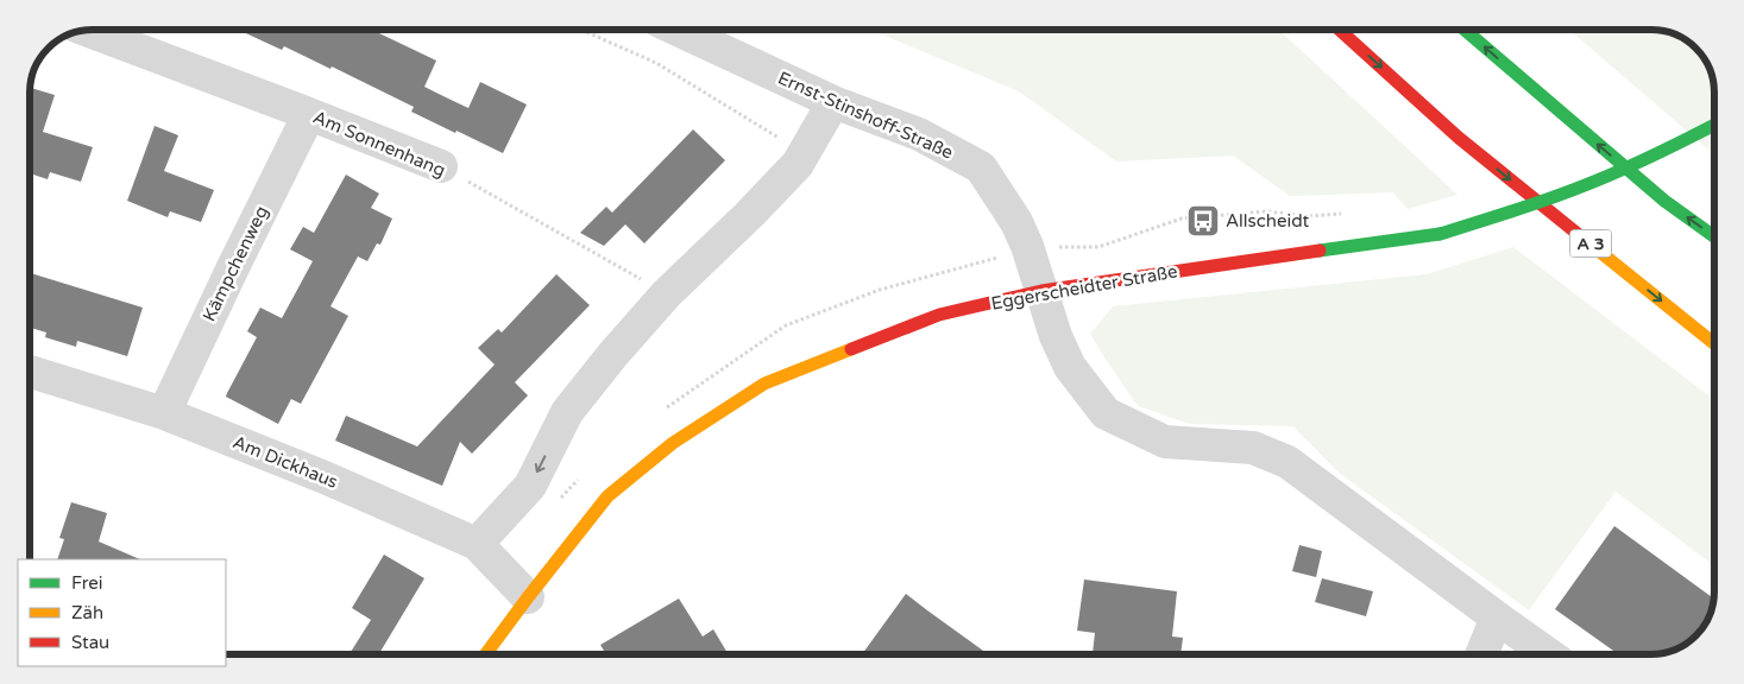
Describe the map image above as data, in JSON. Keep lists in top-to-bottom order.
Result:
{
  "streets": {
    "main road": ["A 3", "Eggerscheidter Straße"],
    "street": [
      "Ernst-Stinshoff-Straße",
      "Am Sonnenhang",
      "Kämpchenweg",
      "Am Dickhaus"
    ]
  },
  "crossings": [
    ["Ernst-Stinshoff-Straße", "Eggerscheidter Straße"],
    ["Am Sonnenhang", "Kämpchenweg"],
    ["Kämpchenweg", "Am Dickhaus"],
    ["Eggerscheidter Straße", "Am Dickhaus"]
  ],
  "places": {
    "bus stop": ["Allscheidt"]
  },
  "legend": ["Frei", "Zäh", "Stau"]
}
